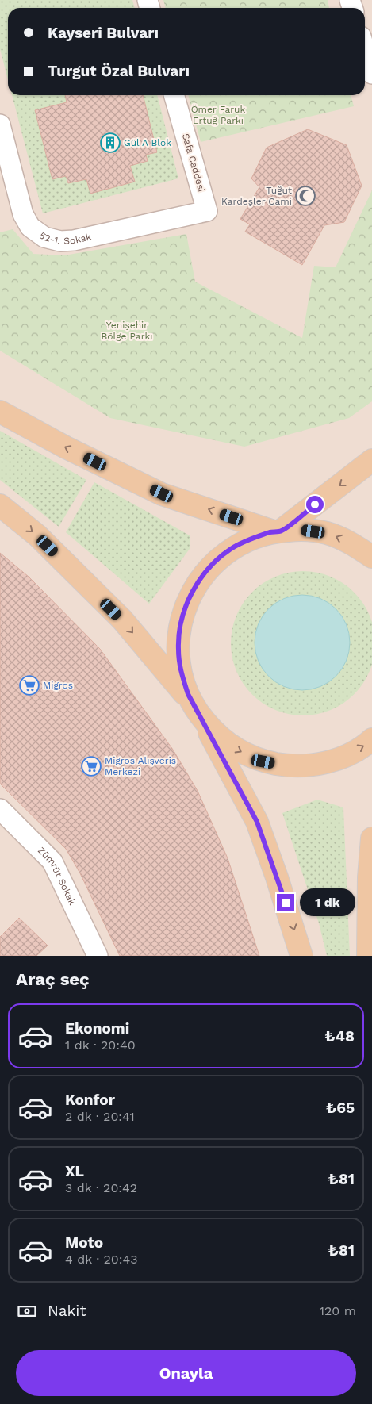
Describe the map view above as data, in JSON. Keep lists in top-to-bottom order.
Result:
{
  "streets": {
    "street": ["Safa Caddesi", "52-1. Sokak", "Zümrüt Sokak"]
  },
  "crossings": [
    ["Safa Caddesi", "52-1. Sokak"]
  ],
  "parks": ["Ömer Faruk Ertuğ Parkı", "Yenişehir Bölge Parkı"],
  "places": {
    "building": ["Gül A Blok"],
    "mosque": ["Tuğut Kardeşler Cami"],
    "supermarket": ["Migros", "Migros Alışveriş Merkezi"]
  },
  "page": {
    "banner": ["Kayseri Bulvarı", "Turgut Özal Bulvarı"],
    "bubble": "1 dk",
    "heading": "Araç seç",
    "list": [
      {
        "name": "Ekonomi",
        "note": "1 dk · 20:40",
        "value": "₺48"
      },
      {
        "name": "Konfor",
        "note": "2 dk · 20:41",
        "value": "₺65"
      },
      {
        "name": "XL",
        "note": "3 dk · 20:42",
        "value": "₺81"
      },
      {
        "name": "Moto",
        "note": "4 dk · 20:43",
        "value": "₺81"
      }
    ],
    "pay": ["Nakit", "120 m"],
    "buttons": "Onayla"
  }
}
